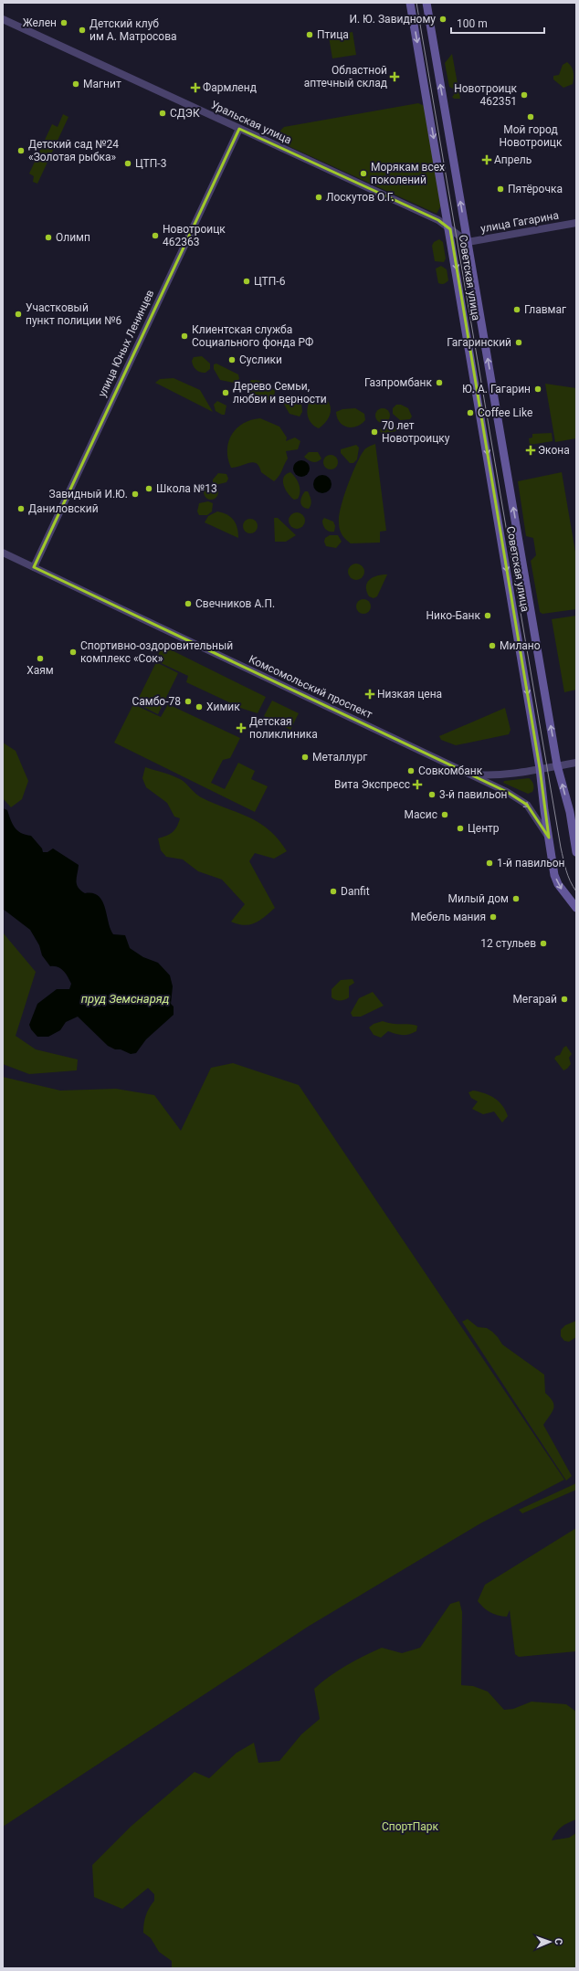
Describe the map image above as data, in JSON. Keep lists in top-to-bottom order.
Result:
{
  "streets": {
    "main road": ["Советская улица"],
    "street": [
      "Уральская улица",
      "улица Гагарина",
      "улица Юных Ленинцев",
      "Комсомольский проспект"
    ]
  },
  "crossings": [
    ["Уральская улица", "Советская улица"],
    ["Уральская улица", "улица Юных Ленинцев"],
    ["улица Гагарина", "Советская улица"],
    ["Советская улица", "Комсомольский проспект"],
    ["улица Юных Ленинцев", "Комсомольский проспект"]
  ],
  "water": ["пруд Земснаряд"],
  "parks": ["СпортПарк"],
  "places": {
    "other": [
      "И. Ю. Завидному",
      "Желен",
      "Детский клуб им А. Матросова",
      "Птица",
      "Магнит",
      "Новотроицк 462351",
      "СДЭК",
      "Мой город Новотроицк",
      "Детский сад №24 «Золотая рыбка»",
      "ЦТП-3",
      "Морякам всех поколений",
      "Пятёрочка",
      "Лоскутов О.Г.",
      "Новотроицк 462363",
      "Олимп",
      "ЦТП-6",
      "Главмаг",
      "Участковый пункт полиции №6",
      "Клиентская служба Социального фонда РФ",
      "Гагаринский",
      "Суслики",
      "Газпромбанк",
      "Ю. А. Гагарин",
      "Дерево Семьи, любви и верности",
      "Coffee Like",
      "70 лет Новотроицку",
      "Школа №13",
      "Завидный И.Ю.",
      "Даниловский",
      "Свечников А.П.",
      "Нико-Банк",
      "Милано",
      "Спортивно-оздоровительный комплекс «Сок»",
      "Хаям",
      "Самбо-78",
      "Химик",
      "Металлург",
      "Совкомбанк",
      "3-й павильон",
      "Масис",
      "Центр",
      "1-й павильон",
      "Danfit",
      "Милый дом",
      "Мебель мания",
      "12 стульев",
      "Мегарай"
    ],
    "health": [
      "Областной аптечный склад",
      "Фармленд",
      "Апрель",
      "Экона",
      "Низкая цена",
      "Детская поликлиника",
      "Вита Экспресс"
    ]
  },
  "scale_bar": "100 m",
  "north": "right"
}
